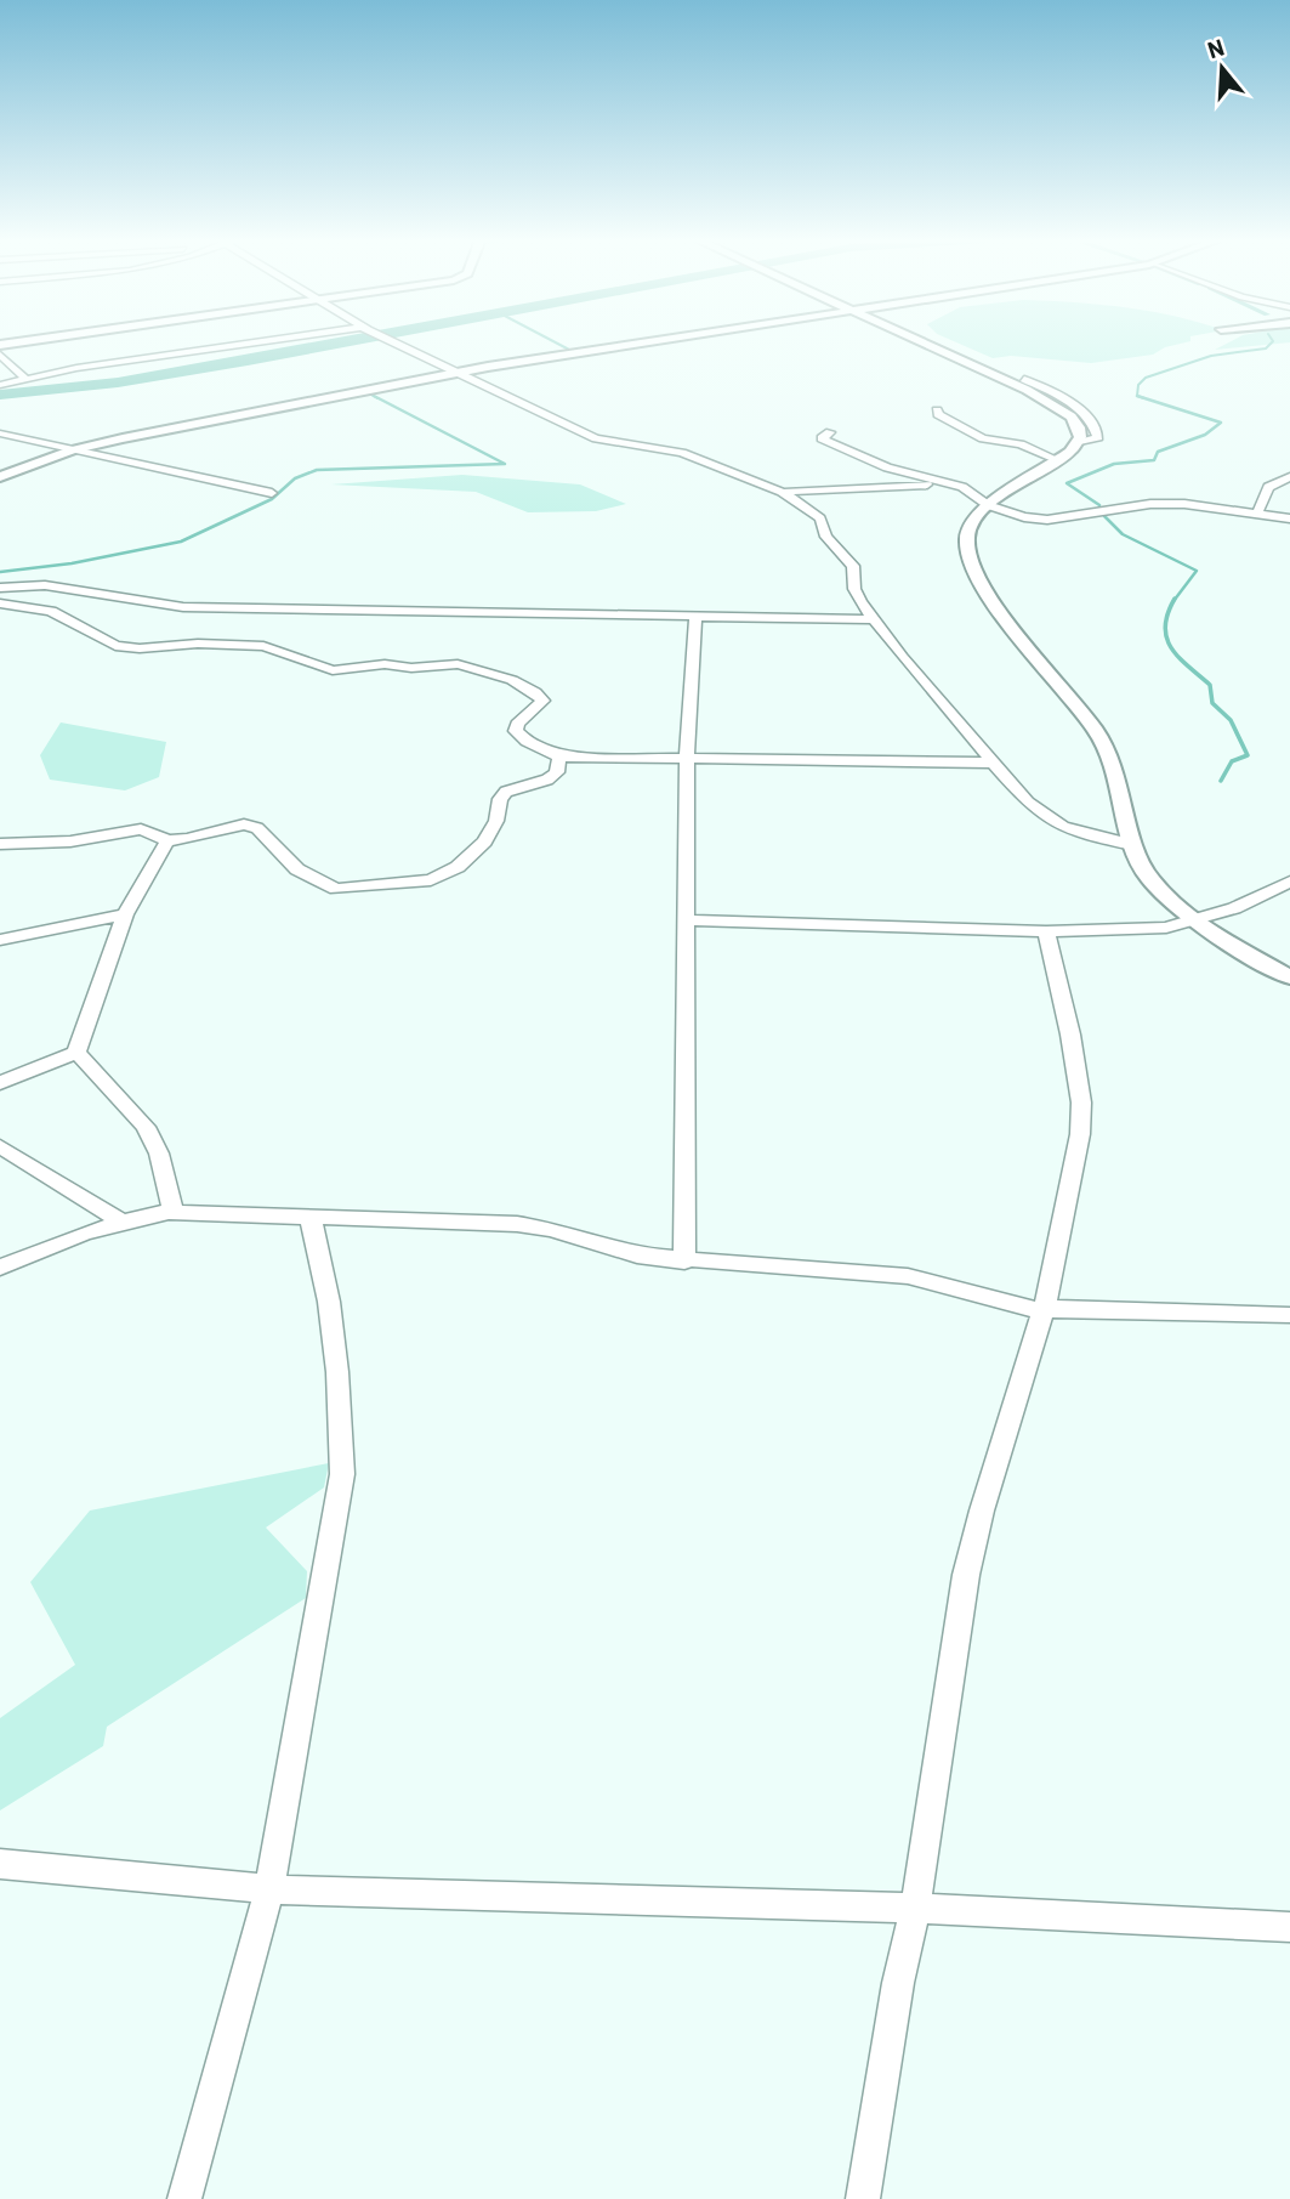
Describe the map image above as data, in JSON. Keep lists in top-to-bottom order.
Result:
{
  "north": "top"
}
